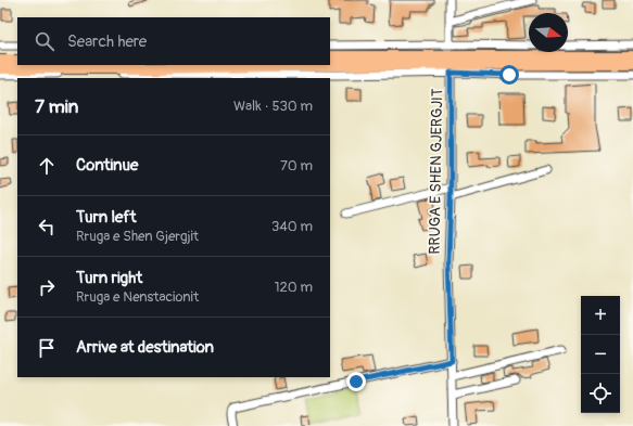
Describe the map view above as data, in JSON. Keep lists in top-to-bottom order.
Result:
{
  "streets": {
    "street": ["RRUGA E SHEN GJERGJIT"]
  },
  "north": "right",
  "page": {
    "search": "Search here",
    "heading": ["7 min", "Walk · 530 m"],
    "list": [
      ["Continue", "70 m"],
      ["Turn left", "Rruga e Shen Gjergjit", "340 m"],
      ["Turn right", "Rruga e Nenstacionit", "120 m"],
      "Arrive at destination"
    ],
    "map_buttons": ["+", "−"]
  }
}
